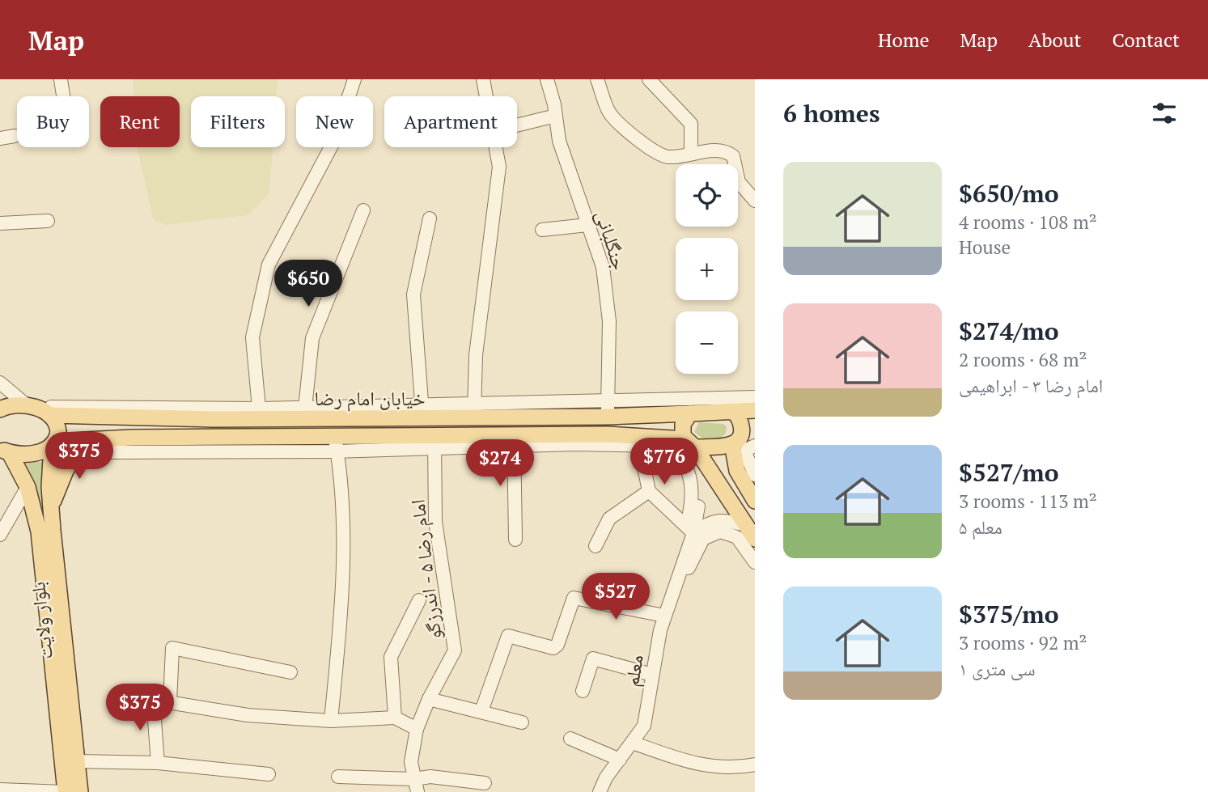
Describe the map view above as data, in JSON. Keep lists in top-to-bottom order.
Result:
{
  "streets": {
    "main road": ["خیابان امام رضا", "بلوار ولایت"],
    "street": ["جنگلبانی", "امام رضا ۵ - اندرزگو", "معلم"]
  },
  "crossings": [
    ["جنگلبانی", "خیابان امام رضا"],
    ["خیابان امام رضا", "امام رضا ۵ - اندرزگو"],
    ["خیابان امام رضا", "بلوار ولایت"],
    ["خیابان امام رضا", "معلم"]
  ],
  "page": {
    "header": "Map",
    "nav": [
      "Home",
      "Map",
      "About",
      "Contact"
    ],
    "heading": "6 homes",
    "chip": [
      "Buy",
      "Rent",
      "Filters",
      "New",
      "Apartment"
    ],
    "list": [
      {
        "name": "$650/mo",
        "note": "4 rooms · 108 m² · House"
      },
      {
        "name": "$274/mo",
        "note": "2 rooms · 68 m² · امام رضا ۳ - ابراهیمی"
      },
      {
        "name": "$527/mo",
        "note": "3 rooms · 113 m² · معلم ۵"
      },
      {
        "name": "$375/mo",
        "note": "3 rooms · 92 m² · سی متری ۱"
      }
    ],
    "map_buttons": ["+", "−"],
    "price": [
      "$650",
      "$375",
      "$776",
      "$274",
      "$527",
      "$375"
    ]
  }
}
